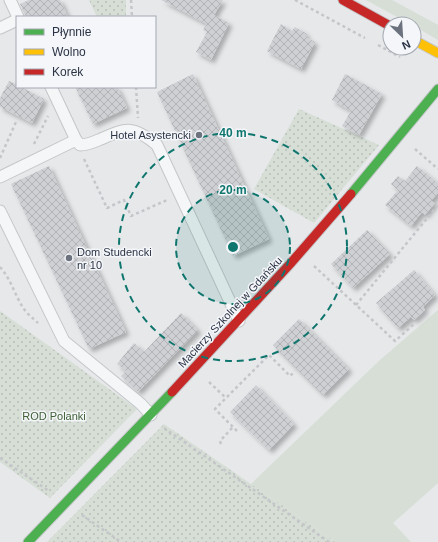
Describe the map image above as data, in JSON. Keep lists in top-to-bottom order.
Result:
{
  "streets": {
    "street": ["Macierzy Szkolnej w Gdańsku"]
  },
  "parks": ["ROD Polanki"],
  "places": ["Hotel Asystencki", "Dom Studencki nr 10"],
  "legend": ["Płynnie", "Wolno", "Korek"],
  "north": "bottom right",
  "rings": ["40 m", "20 m"]
}
